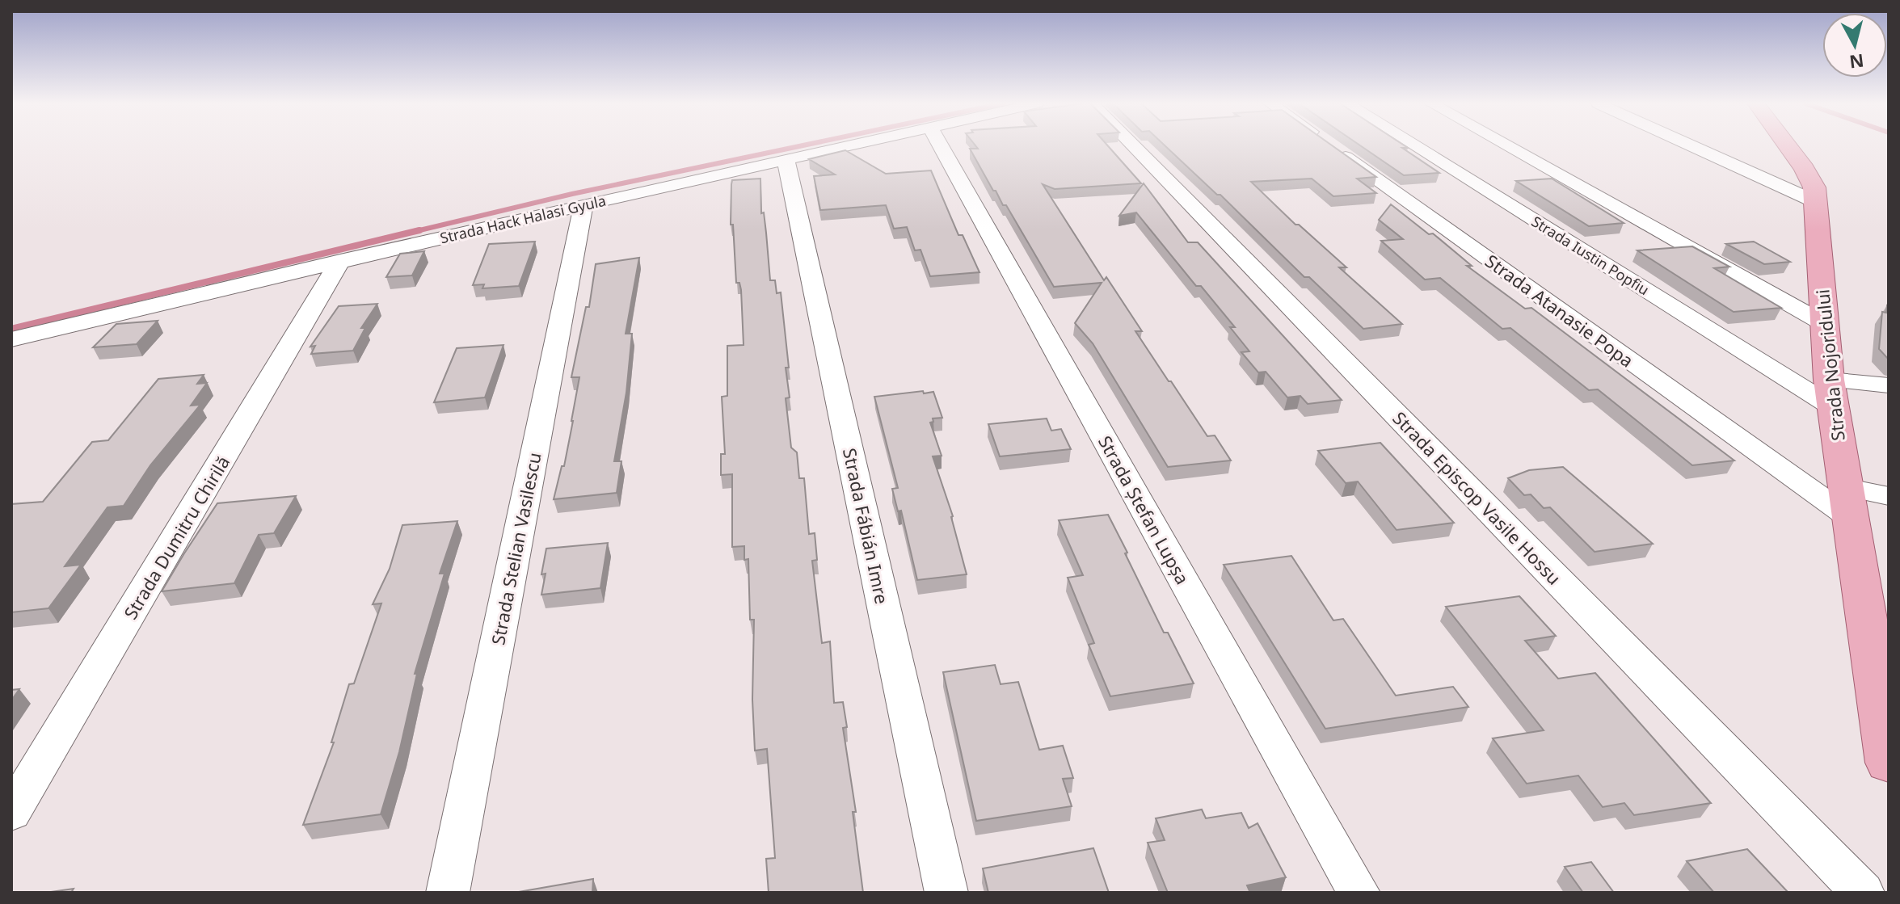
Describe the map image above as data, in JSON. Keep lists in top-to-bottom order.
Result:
{
  "streets": {
    "main road": ["Strada Nojoridului"],
    "street": [
      "Strada Hack Halasi Gyula",
      "Strada Iustin Popfiu",
      "Strada Atanasie Popa",
      "Strada Episcop Vasile Hossu",
      "Strada Ștefan Lupșa",
      "Strada Fábián Imre",
      "Strada Dumitru Chirilă",
      "Strada Stelian Vasilescu"
    ]
  },
  "crossings": [
    ["Strada Hack Halasi Gyula", "Strada Fábián Imre"],
    ["Strada Hack Halasi Gyula", "Strada Dumitru Chirilă"],
    ["Strada Hack Halasi Gyula", "Strada Stelian Vasilescu"],
    ["Strada Iustin Popfiu", "Strada Nojoridului"],
    ["Strada Atanasie Popa", "Strada Nojoridului"]
  ],
  "north": "bottom"
}
